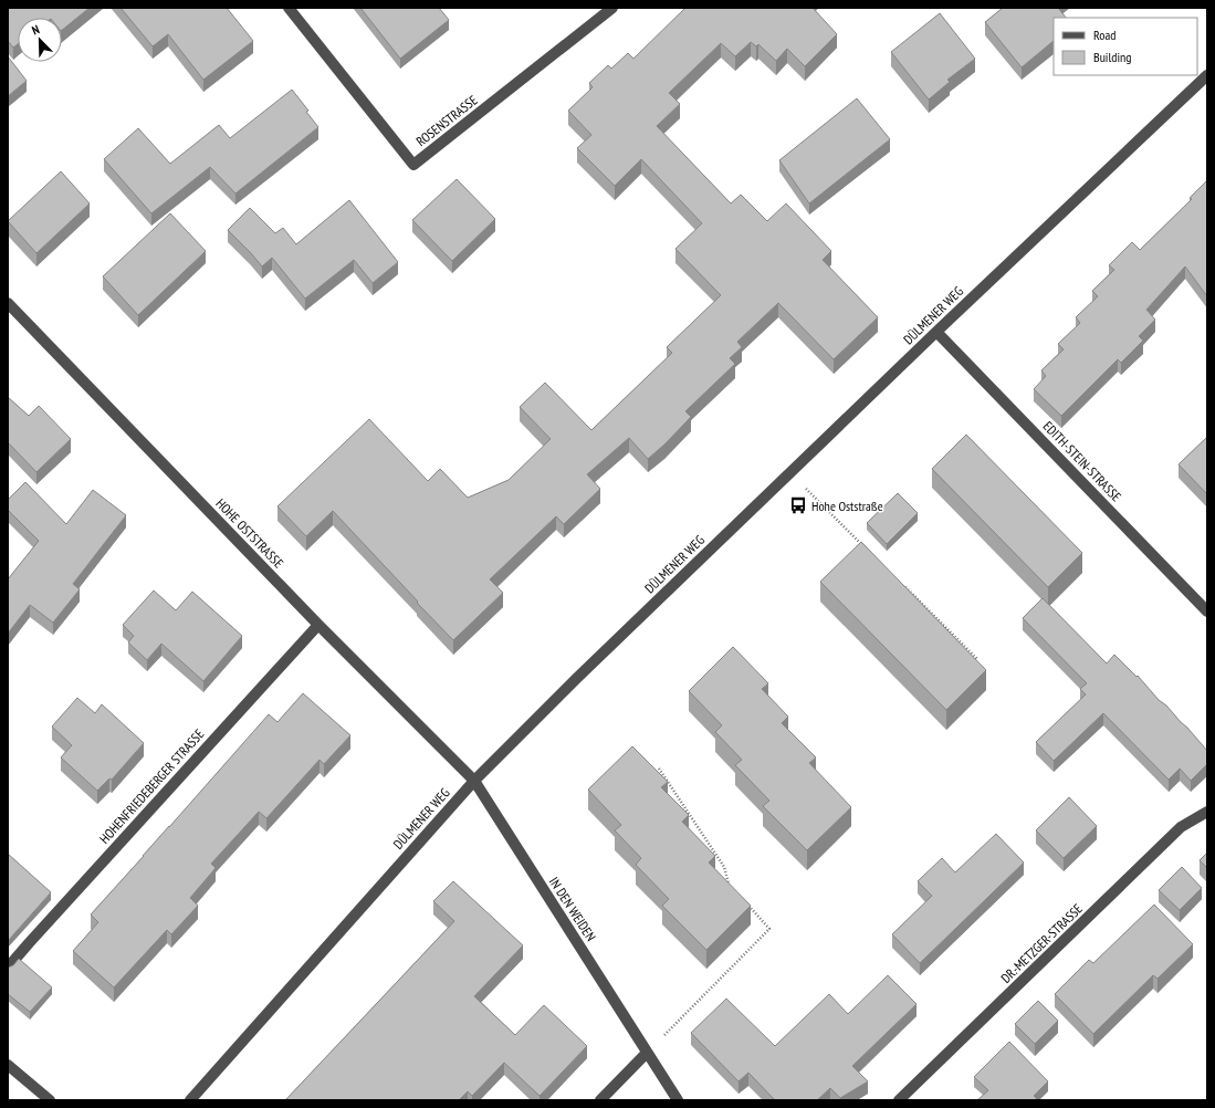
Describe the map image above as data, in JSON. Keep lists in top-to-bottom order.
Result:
{
  "streets": {
    "street": [
      "ROSENSTRASSE",
      "DÜLMENER WEG",
      "EDITH-STEIN-STRASSE",
      "HOHE OSTSTRASSE",
      "HOHENFRIEDEBERGER STRASSE",
      "IN DEN WEIDEN",
      "DR.-METZGER-STRASSE"
    ]
  },
  "crossings": [
    ["DÜLMENER WEG", "EDITH-STEIN-STRASSE"],
    ["DÜLMENER WEG", "HOHE OSTSTRASSE"],
    ["DÜLMENER WEG", "IN DEN WEIDEN"],
    ["HOHE OSTSTRASSE", "HOHENFRIEDEBERGER STRASSE"],
    ["HOHE OSTSTRASSE", "IN DEN WEIDEN"]
  ],
  "places": {
    "bus stop": ["Hohe Oststraße"]
  },
  "legend": ["Road", "Building"],
  "north": "top left"
}
